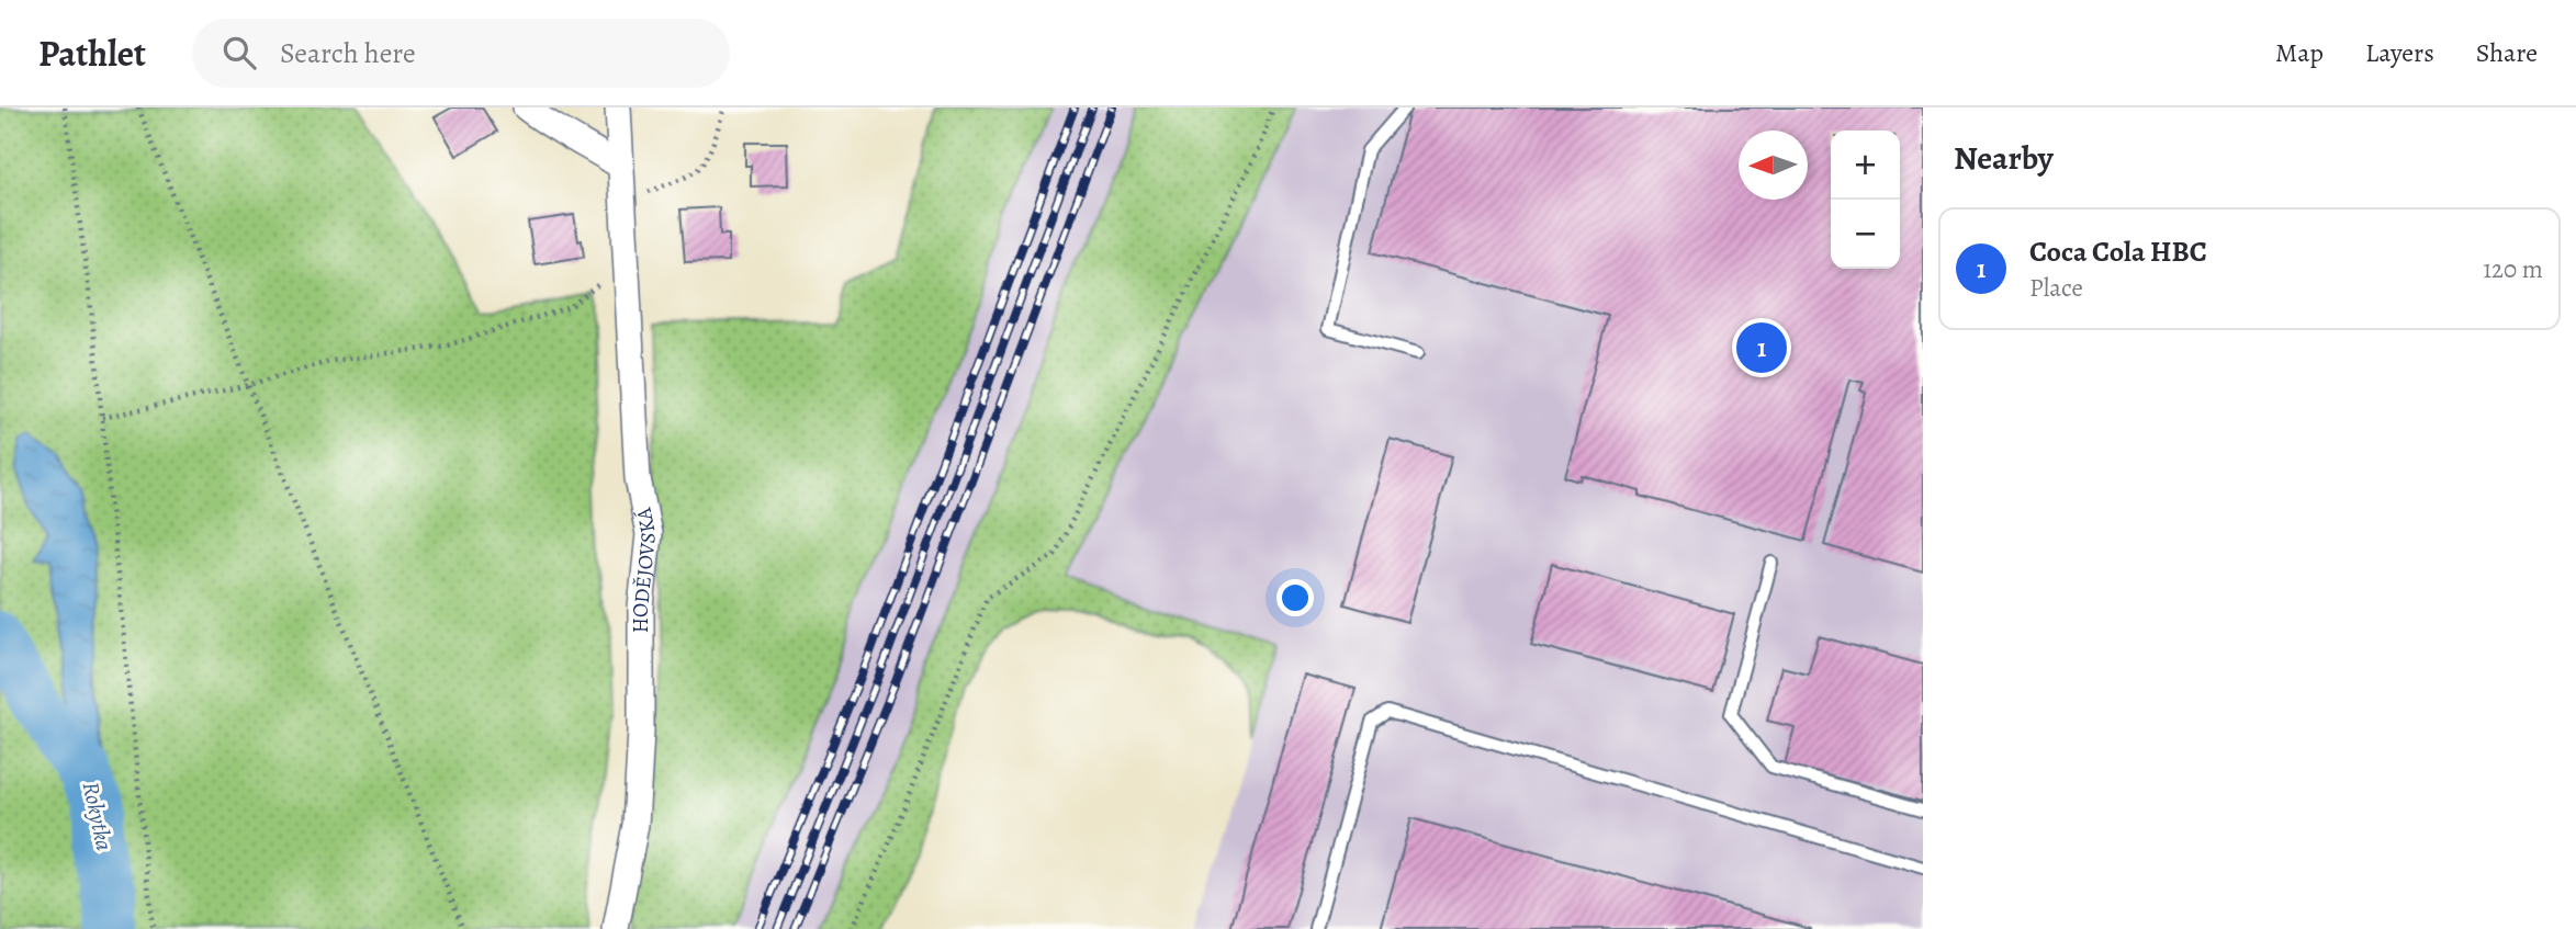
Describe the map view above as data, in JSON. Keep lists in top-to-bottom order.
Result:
{
  "streets": {
    "street": ["HODĚJOVSKÁ"]
  },
  "water": ["Rokytka"],
  "north": "left",
  "page": {
    "header": "Pathlet",
    "search": "Search here",
    "nav": ["Map", "Layers", "Share"],
    "heading": "Nearby",
    "map_buttons": ["+", "−"],
    "list": [
      {
        "mark": "1",
        "name": "Coca Cola HBC",
        "note": "Place",
        "value": "120 m"
      }
    ],
    "pins": "1"
  }
}
